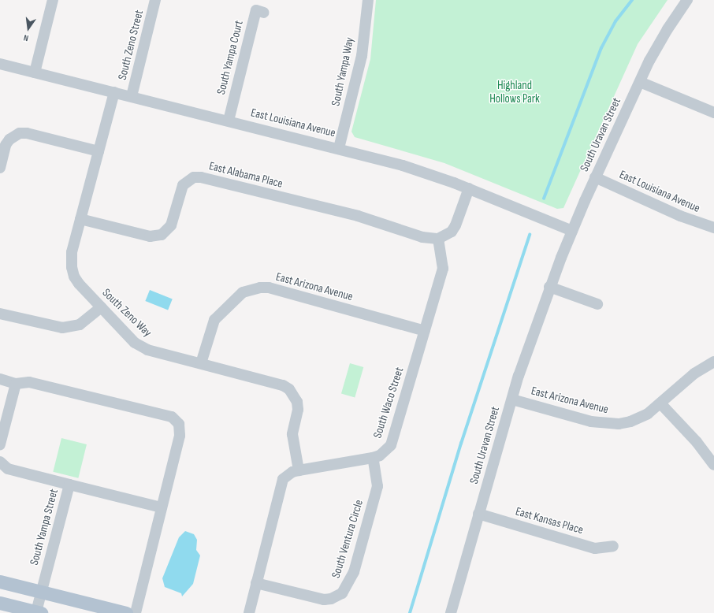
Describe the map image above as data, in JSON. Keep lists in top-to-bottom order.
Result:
{
  "streets": {
    "street": [
      "South Zeno Street",
      "South Yampa Court",
      "South Yampa Way",
      "East Louisiana Avenue",
      "South Uravan Street",
      "East Alabama Place",
      "East Arizona Avenue",
      "South Zeno Way",
      "South Waco Street",
      "East Kansas Place",
      "South Yampa Street",
      "South Ventura Circle"
    ]
  },
  "crossings": [
    ["South Zeno Street", "East Louisiana Avenue"],
    ["South Yampa Court", "East Louisiana Avenue"],
    ["South Yampa Way", "East Louisiana Avenue"],
    ["East Louisiana Avenue", "South Uravan Street"],
    ["East Louisiana Avenue", "South Zeno Way"],
    ["South Uravan Street", "East Arizona Avenue"],
    ["South Uravan Street", "East Kansas Place"],
    ["East Alabama Place", "South Zeno Way"],
    ["East Alabama Place", "South Waco Street"],
    ["East Arizona Avenue", "South Zeno Way"],
    ["East Arizona Avenue", "South Waco Street"],
    ["South Zeno Way", "South Waco Street"],
    ["South Waco Street", "South Ventura Circle"]
  ],
  "parks": ["Highland Hollows Park"],
  "north": "bottom"
}
